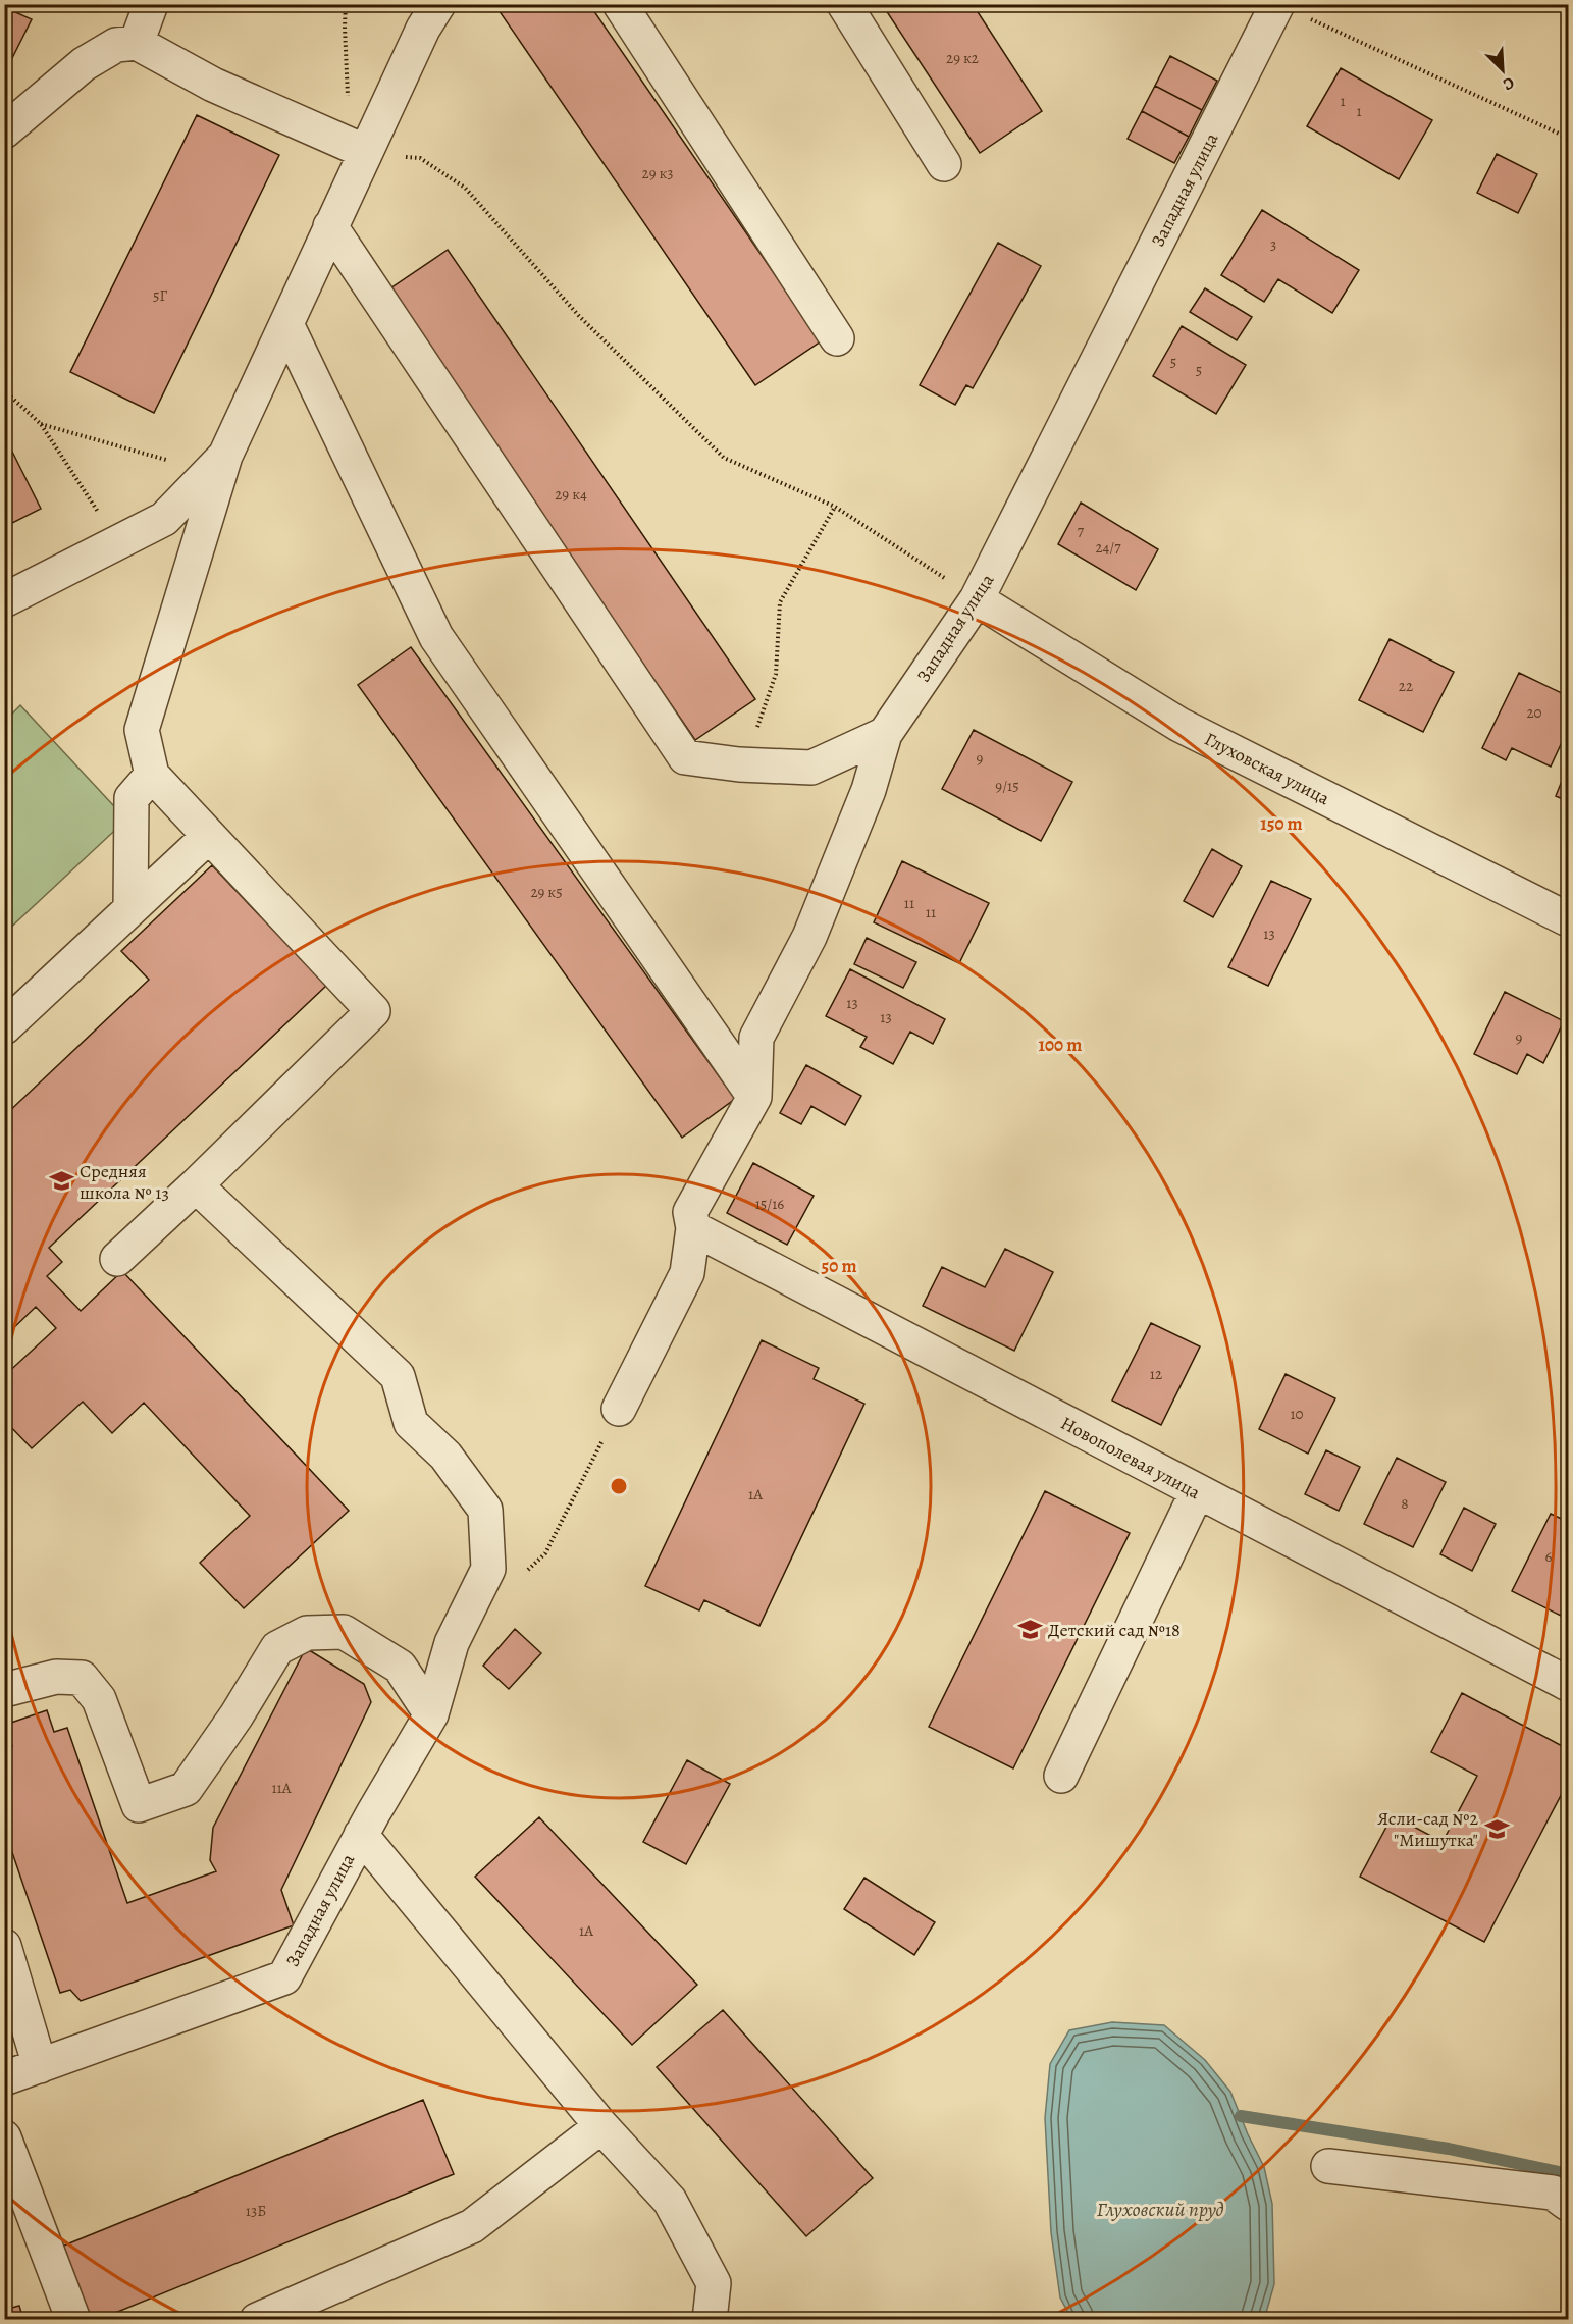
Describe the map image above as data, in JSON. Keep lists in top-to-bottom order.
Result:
{
  "streets": {
    "street": ["Западная улица", "Глуховская улица", "Новополевая улица"]
  },
  "crossings": [
    ["Западная улица", "Глуховская улица"],
    ["Западная улица", "Новополевая улица"]
  ],
  "water": ["Глуховский пруд"],
  "places": {
    "school or university": ["Средняя школа № 13", "Детский сад №18", "Ясли-сад №2 \"Мишутка\""]
  },
  "house_numbers": [
    "29 к2",
    "1",
    "1",
    "29 к3",
    "3",
    "5Г",
    "5",
    "5",
    "29 к4",
    "7",
    "24/7",
    "22",
    "20",
    "9",
    "9/15",
    "29 к5",
    "11",
    "11",
    "13",
    "13",
    "13",
    "9",
    "15/16",
    "12",
    "10",
    "1А",
    "8",
    "6",
    "11А",
    "1А",
    "13Б"
  ],
  "north": "bottom right",
  "rings": ["150 m", "100 m", "50 m"]
}
